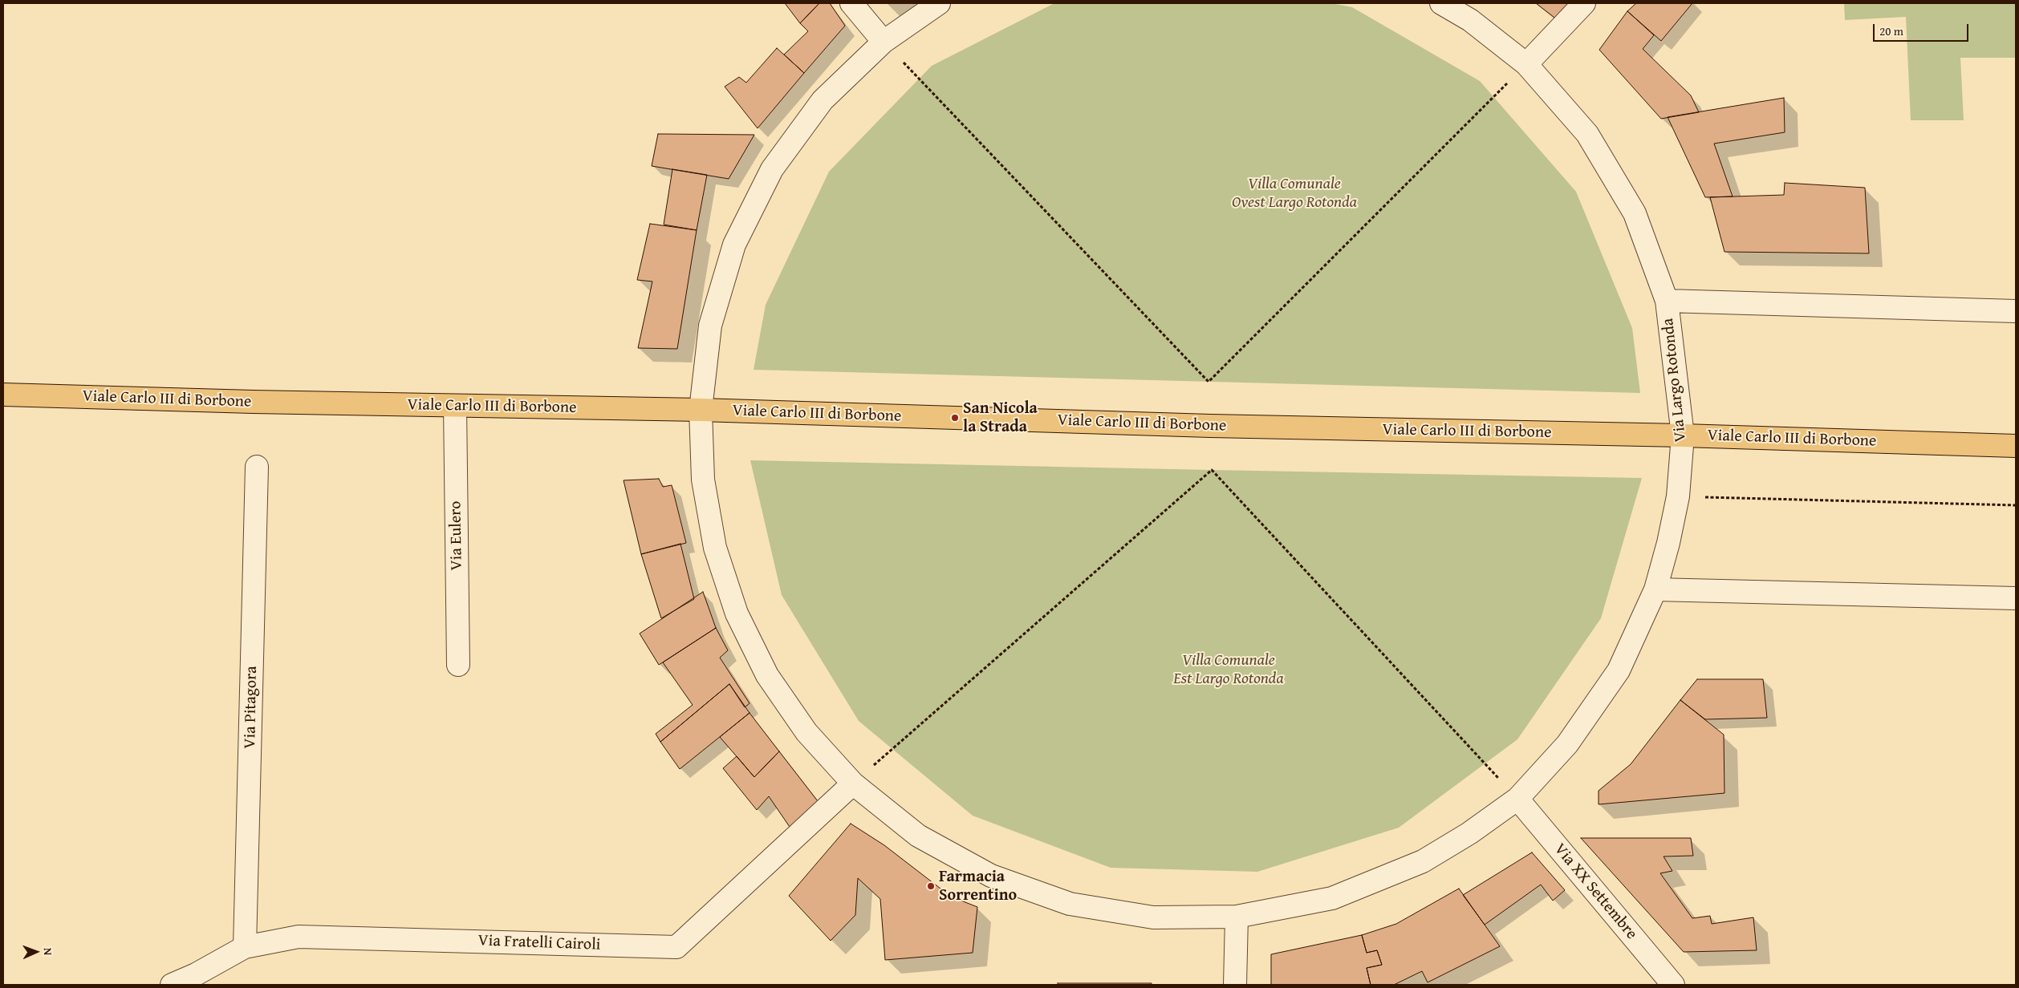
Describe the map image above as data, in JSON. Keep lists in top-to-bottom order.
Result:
{
  "streets": {
    "main road": ["Viale Carlo III di Borbone"],
    "street": [
      "Via Largo Rotonda",
      "Via Eulero",
      "Via Pitagora",
      "Via XX Settembre",
      "Via Fratelli Cairoli"
    ]
  },
  "crossings": [
    ["Via Largo Rotonda", "Viale Carlo III di Borbone"],
    ["Via Largo Rotonda", "Via XX Settembre"],
    ["Via Largo Rotonda", "Via Fratelli Cairoli"],
    ["Viale Carlo III di Borbone", "Via Eulero"],
    ["Via Pitagora", "Via Fratelli Cairoli"]
  ],
  "parks": ["Villa Comunale Ovest Largo Rotonda", "Villa Comunale Est Largo Rotonda"],
  "places": ["San Nicola la Strada", "Farmacia Sorrentino"],
  "scale_bar": "20 m",
  "north": "right"
}
